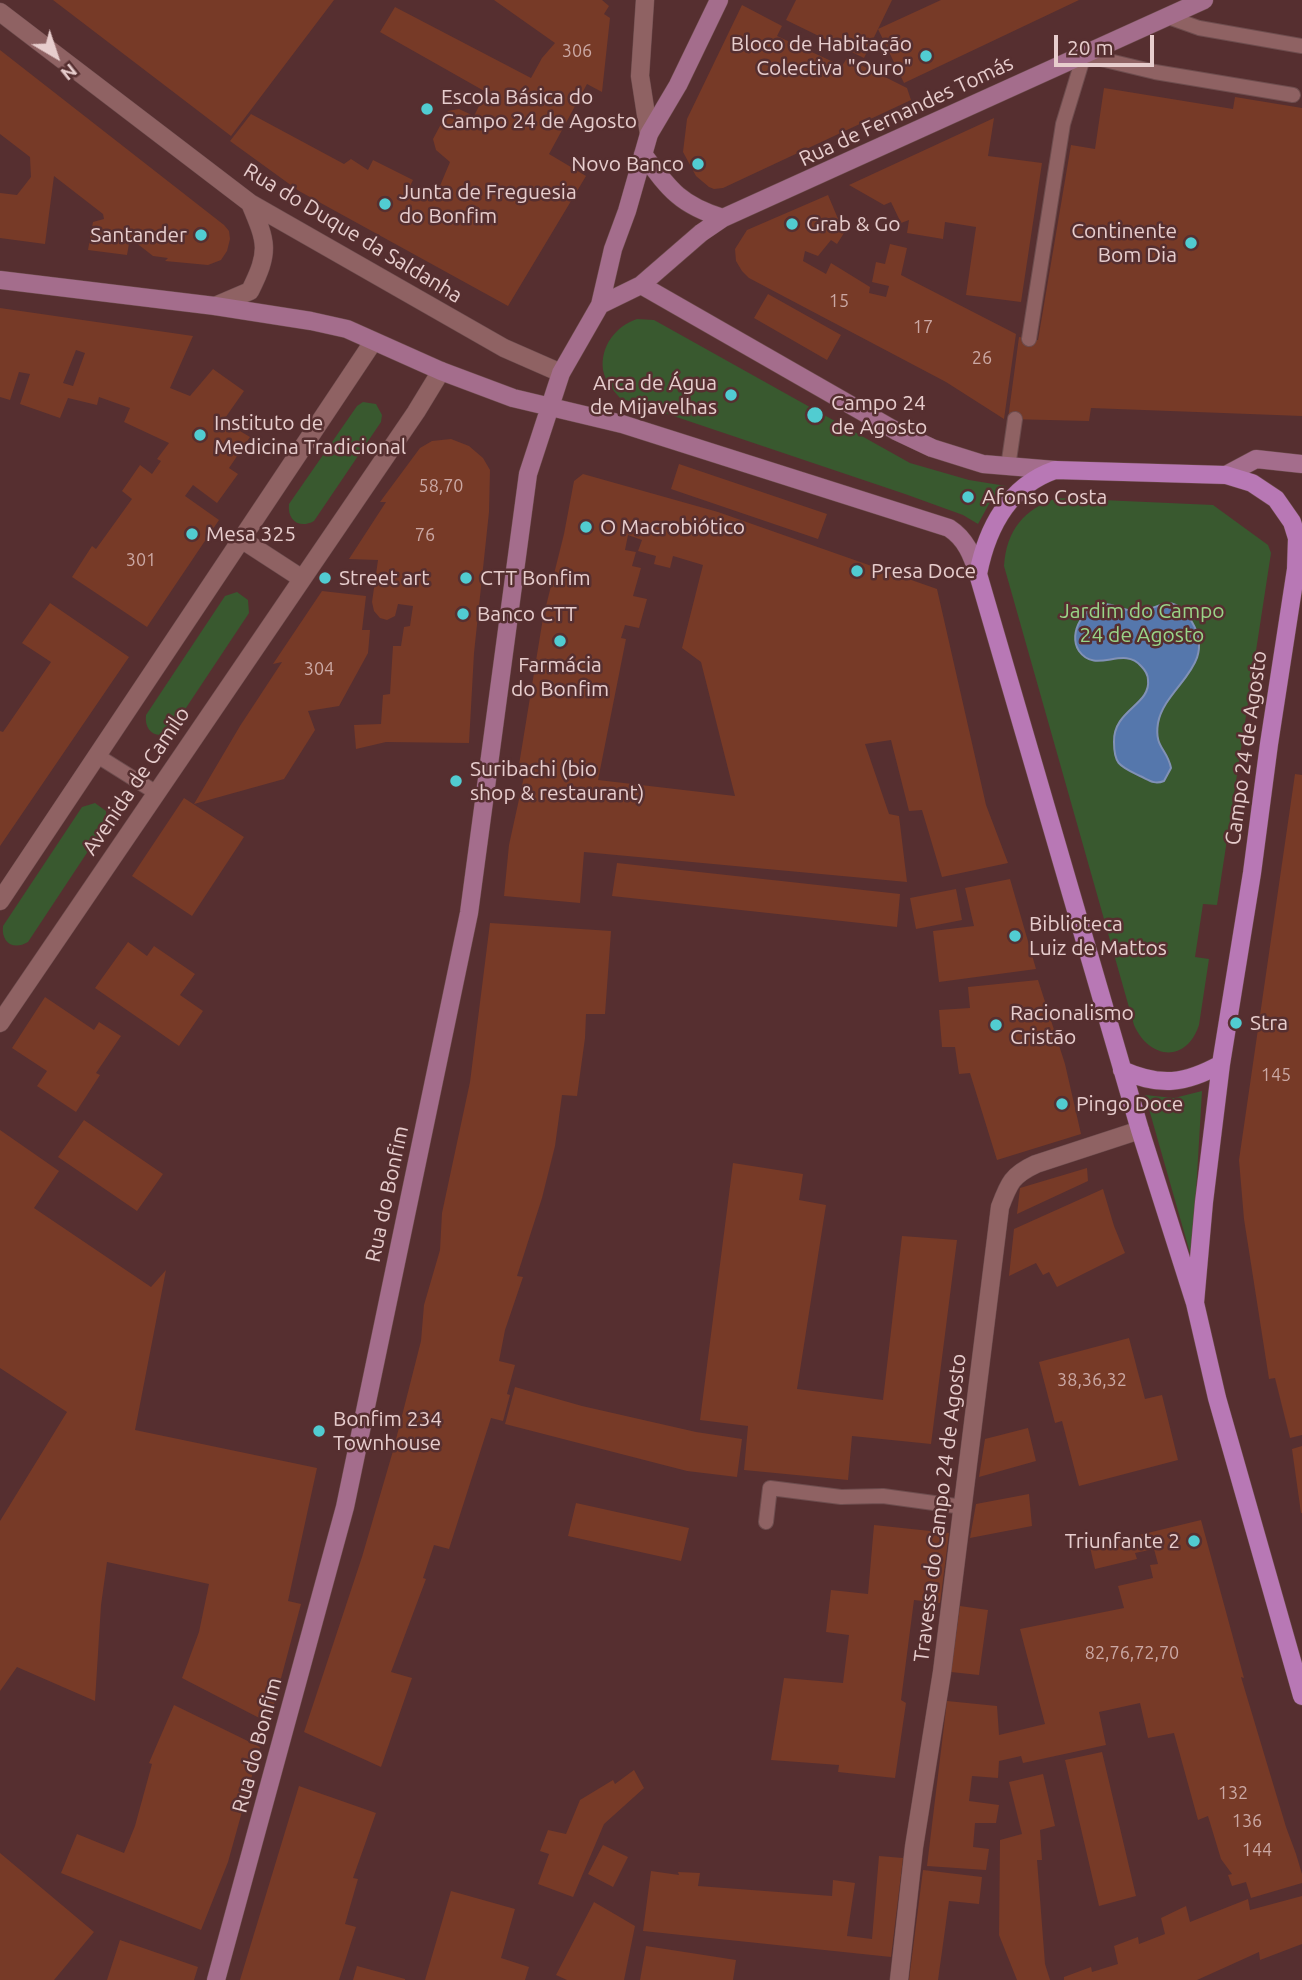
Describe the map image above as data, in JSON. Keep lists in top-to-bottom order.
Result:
{
  "streets": {
    "main road": ["Rua de Fernandes Tomás", "Campo 24 de Agosto", "Rua do Bonfim"],
    "street": ["Rua do Duque da Saldanha", "Avenida de Camilo", "Travessa do Campo 24 de Agosto"]
  },
  "crossings": [
    ["Rua de Fernandes Tomás", "Campo 24 de Agosto"]
  ],
  "parks": ["Jardim do Campo 24 de Agosto"],
  "places": [
    "Bloco de Habitação Colectiva \"Ouro\"",
    "Escola Básica do Campo 24 de Agosto",
    "Novo Banco",
    "Junta de Freguesia do Bonfim",
    "Grab & Go",
    "Santander",
    "Continente Bom Dia",
    "Arca de Água de Mijavelhas",
    "Campo 24 de Agosto",
    "Instituto de Medicina Tradicional",
    "Afonso Costa",
    "O Macrobiótico",
    "Mesa 325",
    "Presa Doce",
    "Street art",
    "CTT Bonfim",
    "Banco CTT",
    "Farmácia do Bonfim",
    "Suribachi (bio shop & restaurant)",
    "Biblioteca Luiz de Mattos",
    "Stra",
    "Racionalismo Cristão",
    "Pingo Doce",
    "Bonfim 234 Townhouse",
    "Triunfante 2"
  ],
  "house_numbers": [
    "306",
    "15",
    "17",
    "26",
    "58,70",
    "76",
    "301",
    "304",
    "145",
    "38,36,32",
    "82,76,72,70",
    "132",
    "136",
    "144"
  ],
  "scale_bar": "20 m",
  "north": "bottom right"
}
